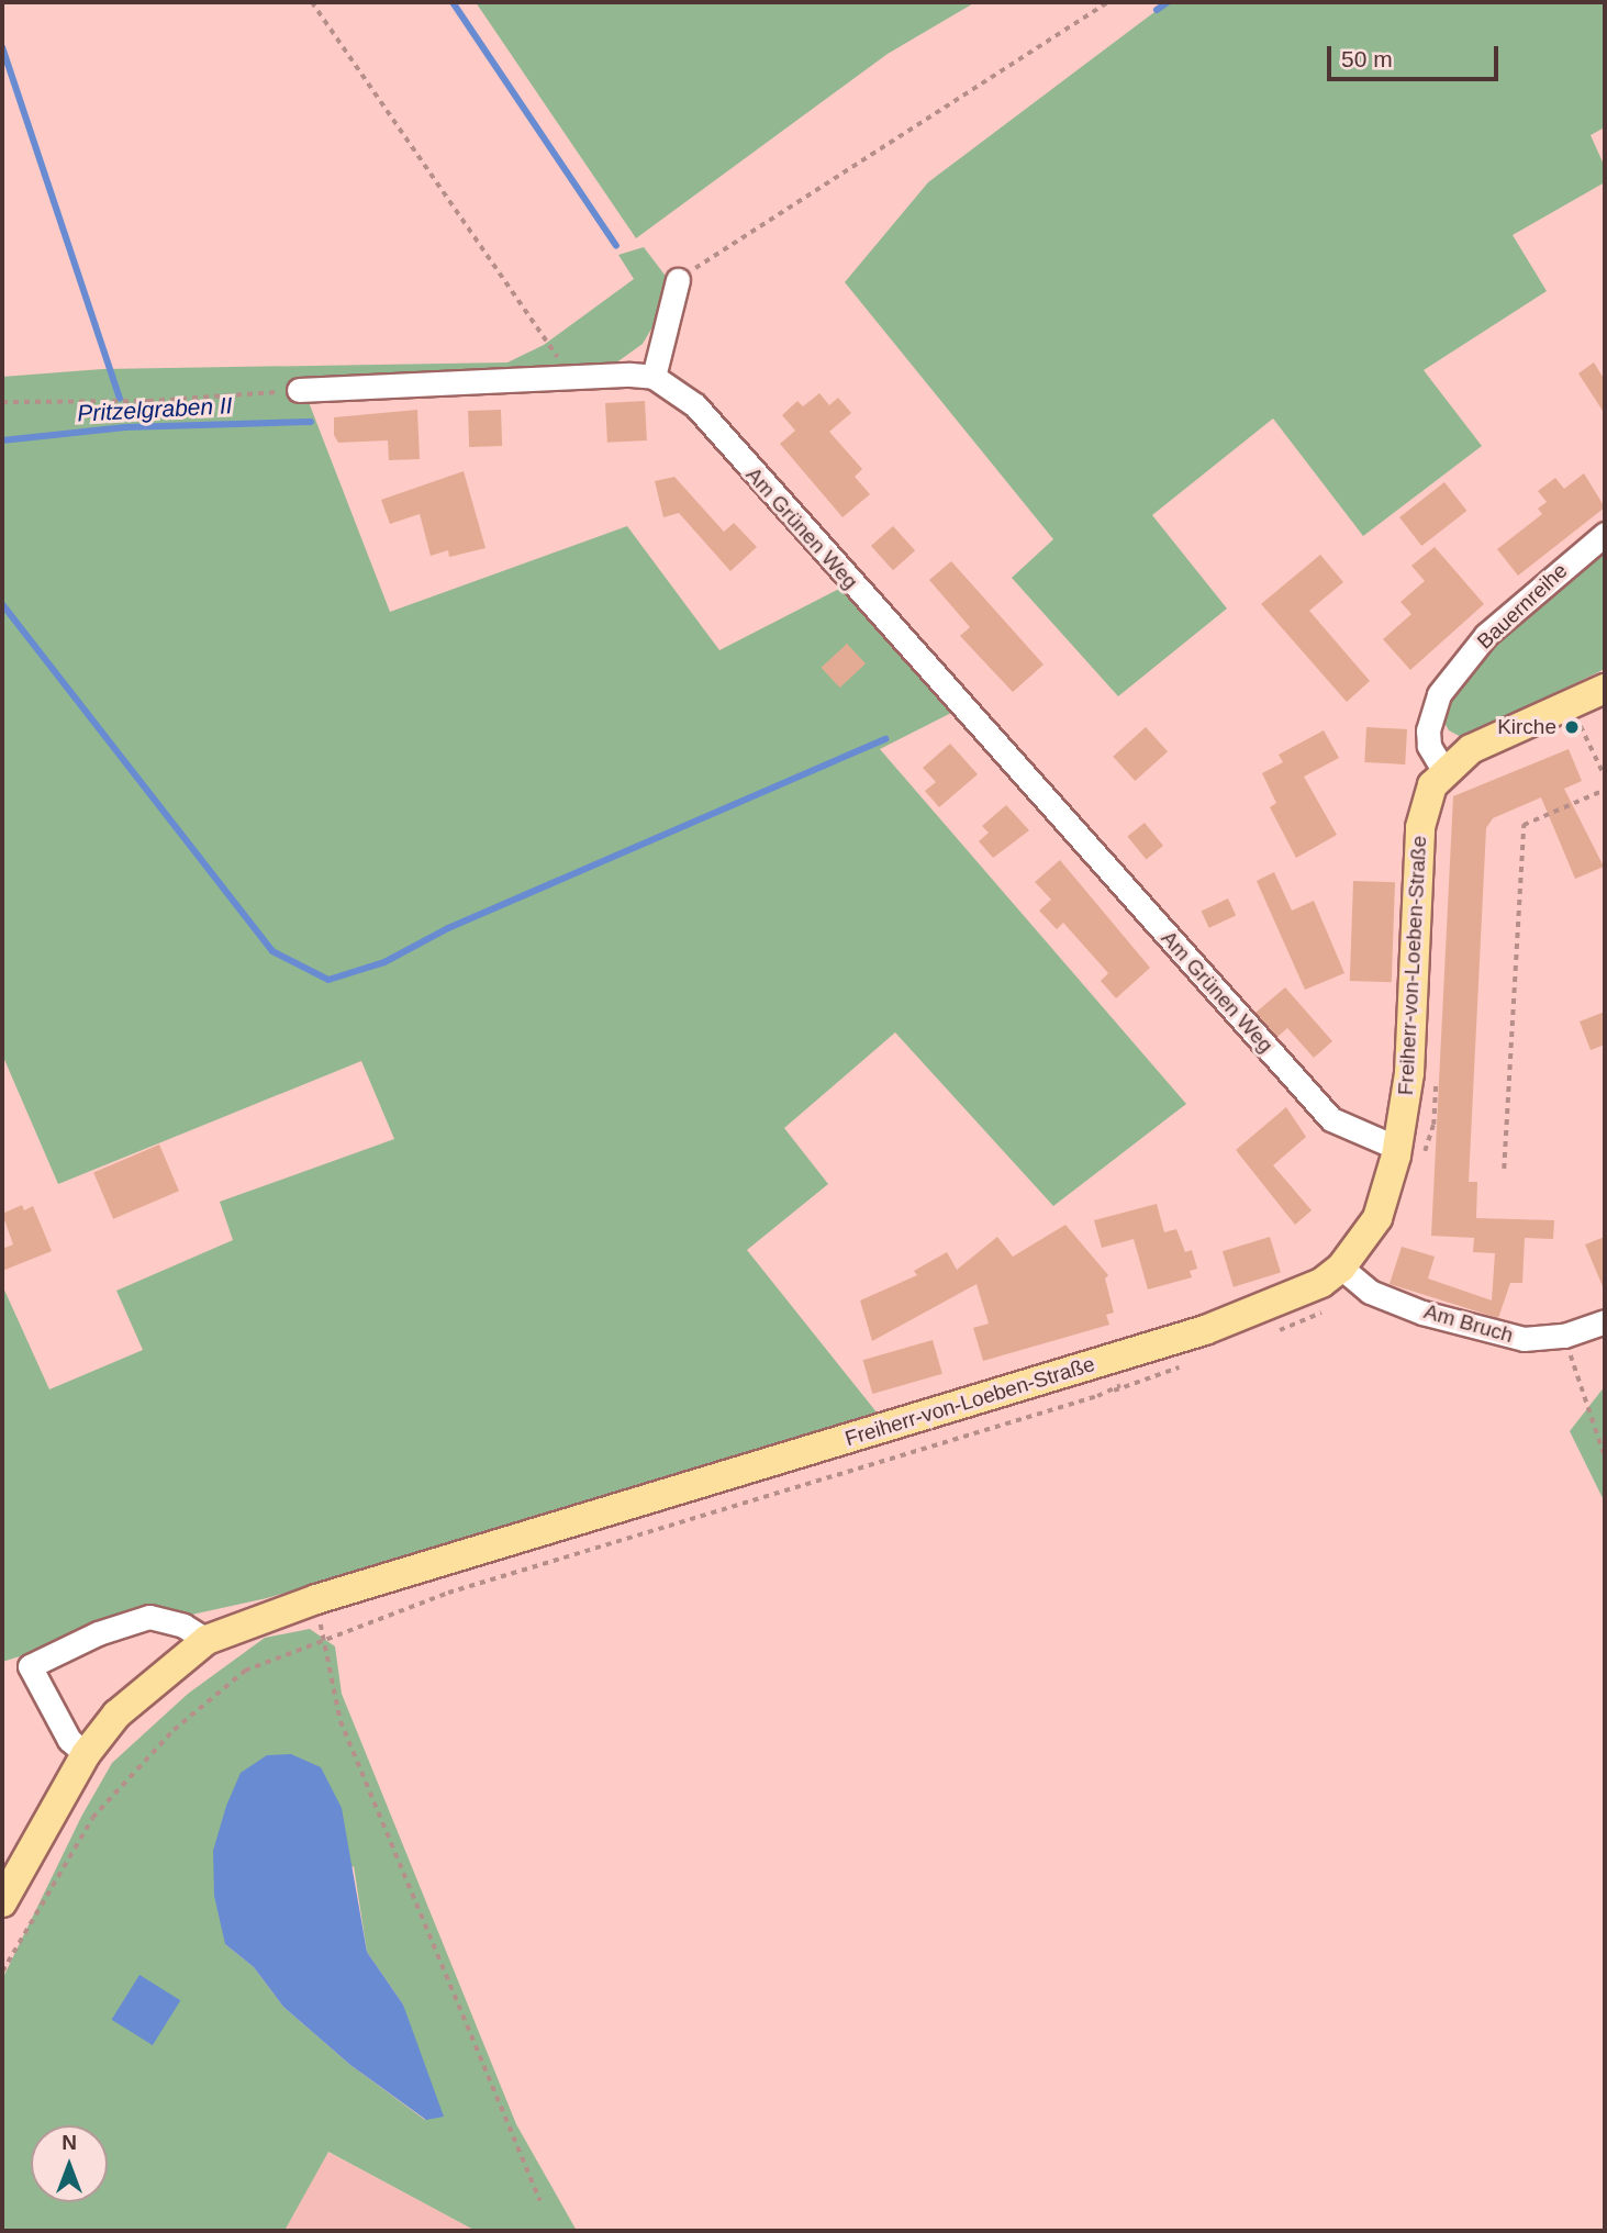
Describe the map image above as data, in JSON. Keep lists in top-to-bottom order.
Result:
{
  "streets": {
    "main road": ["Freiherr-von-Loeben-Straße"],
    "street": ["Am Grünen Weg", "Bauernreihe", "Am Bruch"]
  },
  "crossings": [
    ["Am Grünen Weg", "Freiherr-von-Loeben-Straße"],
    ["Bauernreihe", "Freiherr-von-Loeben-Straße"],
    ["Freiherr-von-Loeben-Straße", "Am Bruch"]
  ],
  "water": ["Pritzelgraben II"],
  "places": ["Kirche"],
  "scale_bar": "50 m",
  "north": "top"
}
